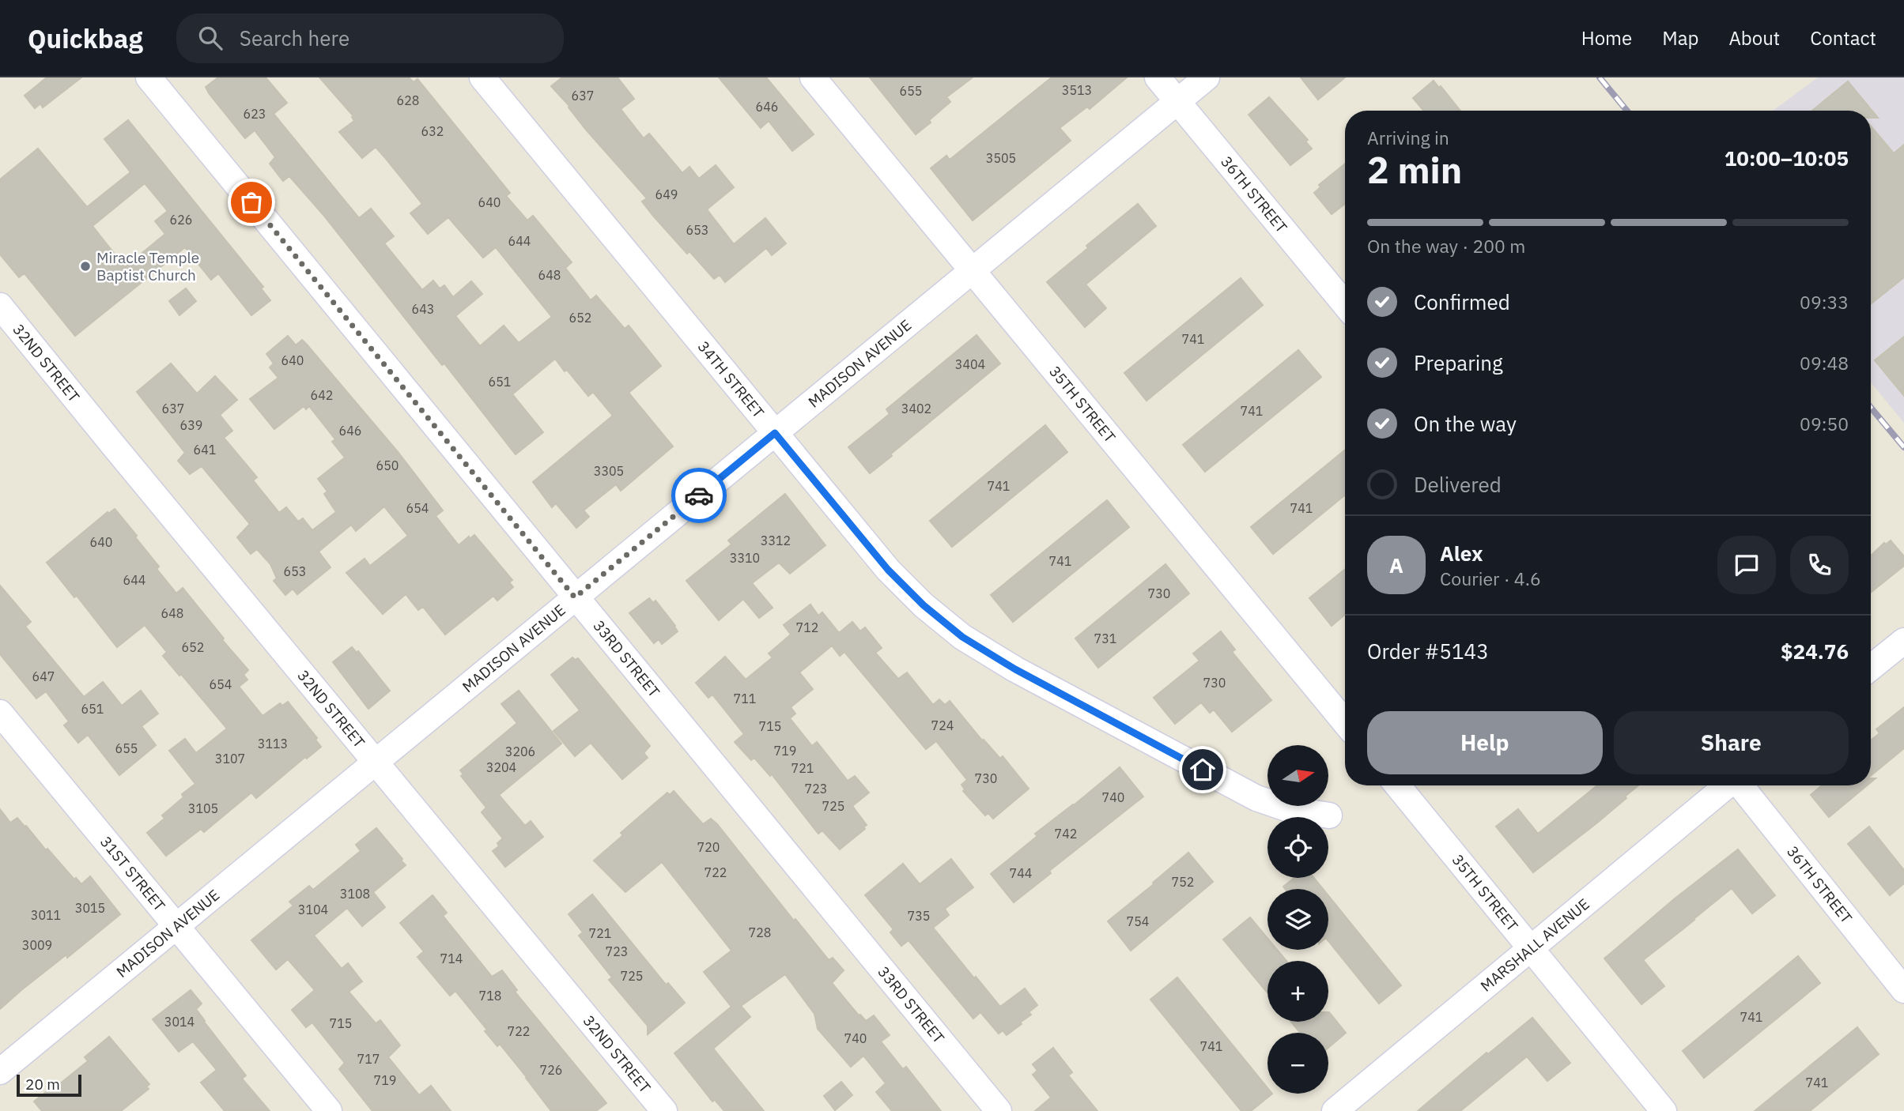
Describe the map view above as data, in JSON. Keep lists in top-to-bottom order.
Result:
{
  "streets": {
    "street": [
      "36TH STREET",
      "32ND STREET",
      "MADISON AVENUE",
      "34TH STREET",
      "35TH STREET",
      "33RD STREET",
      "31ST STREET",
      "MARSHALL AVENUE"
    ]
  },
  "crossings": [
    ["36TH STREET", "MADISON AVENUE"],
    ["32ND STREET", "MADISON AVENUE"],
    ["MADISON AVENUE", "34TH STREET"],
    ["MADISON AVENUE", "35TH STREET"],
    ["MADISON AVENUE", "33RD STREET"],
    ["MADISON AVENUE", "31ST STREET"],
    ["35TH STREET", "MARSHALL AVENUE"]
  ],
  "places": ["Miracle Temple Baptist Church"],
  "house_numbers": [
    "3513",
    "655",
    "637",
    "628",
    "646",
    "623",
    "632",
    "3505",
    "649",
    "640",
    "626",
    "653",
    "644",
    "648",
    "643",
    "652",
    "741",
    "640",
    "3404",
    "651",
    "642",
    "637",
    "3402",
    "741",
    "639",
    "646",
    "641",
    "650",
    "3305",
    "741",
    "654",
    "741",
    "3312",
    "640",
    "3310",
    "741",
    "653",
    "644",
    "730",
    "648",
    "712",
    "731",
    "652",
    "647",
    "730",
    "654",
    "711",
    "651",
    "724",
    "715",
    "3113",
    "655",
    "719",
    "3206",
    "3107",
    "3204",
    "721",
    "730",
    "723",
    "740",
    "725",
    "3105",
    "742",
    "720",
    "722",
    "744",
    "752",
    "3108",
    "3015",
    "3104",
    "3011",
    "735",
    "754",
    "728",
    "721",
    "3009",
    "723",
    "714",
    "725",
    "718",
    "741",
    "3014",
    "715",
    "722",
    "740",
    "741",
    "717",
    "726",
    "719",
    "741"
  ],
  "scale_bar": "20 m",
  "north": "right",
  "page": {
    "header": "Quickbag",
    "search": "Search here",
    "nav": [
      "Home",
      "Map",
      "About",
      "Contact"
    ],
    "heading": ["2 min", "Arriving in", "10:00–10:05"],
    "panel": [
      "Alex",
      "Courier · 4.6",
      "Order #5143",
      "$24.76"
    ],
    "bar": "On the way · 200 m",
    "list": [
      ["Confirmed", "09:33"],
      ["Preparing", "09:48"],
      ["On the way", "09:50"],
      "Delivered"
    ],
    "round": "A",
    "buttons": ["Help", "Share"],
    "map_buttons": ["+", "−"],
    "scale": "20 m"
  }
}
